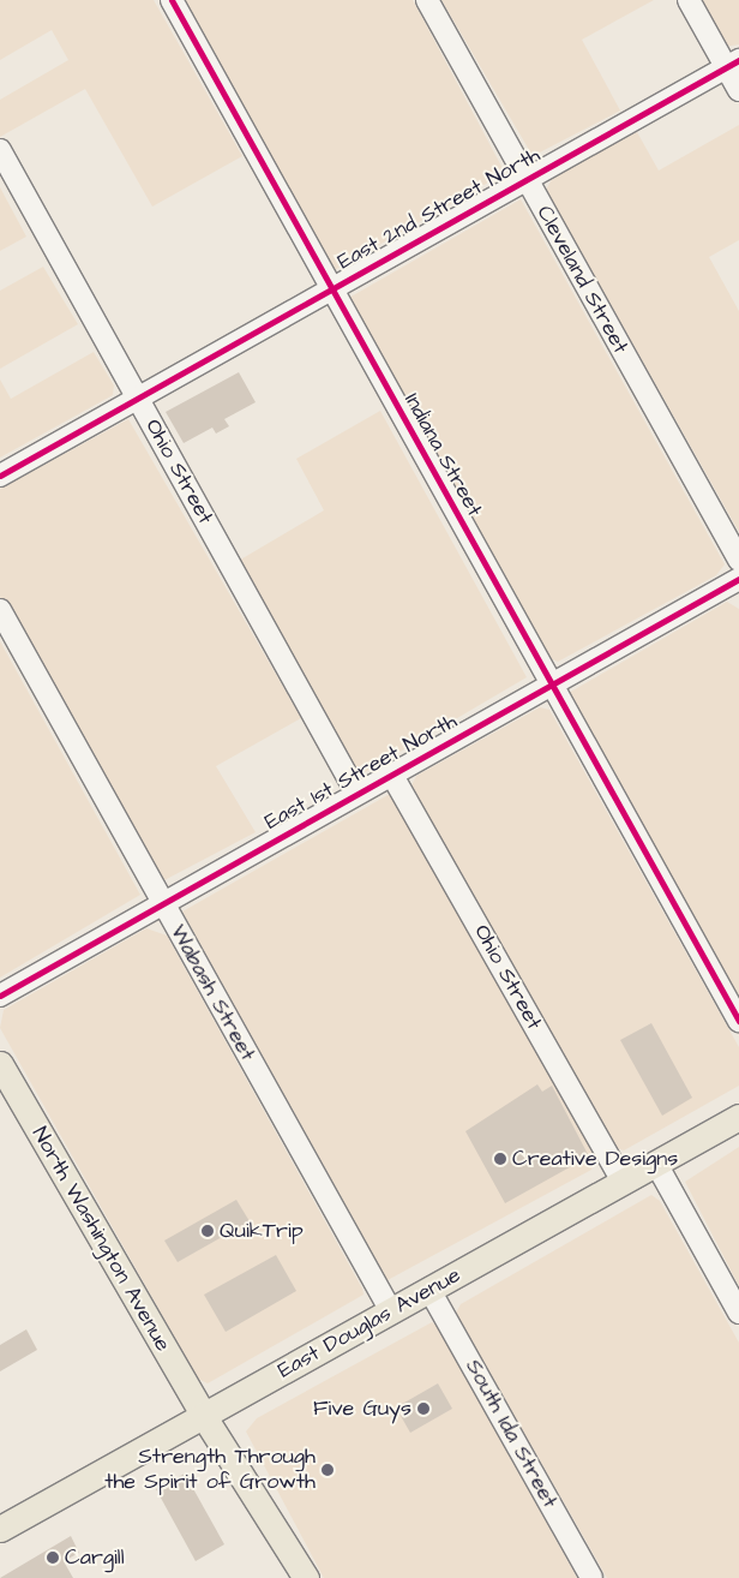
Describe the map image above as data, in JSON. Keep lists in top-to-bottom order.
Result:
{
  "streets": {
    "main road": ["North Washington Avenue", "East Douglas Avenue"],
    "street": [
      "East 2nd Street North",
      "Cleveland Street",
      "Indiana Street",
      "Ohio Street",
      "East 1st Street North",
      "Wabash Street",
      "South Ida Street"
    ]
  },
  "crossings": [
    ["East 2nd Street North", "Cleveland Street"],
    ["East 2nd Street North", "Indiana Street"],
    ["East 2nd Street North", "Ohio Street"],
    ["Cleveland Street", "East 1st Street North"],
    ["Indiana Street", "East 1st Street North"],
    ["Ohio Street", "East 1st Street North"],
    ["Ohio Street", "East Douglas Avenue"],
    ["East 1st Street North", "Wabash Street"],
    ["Wabash Street", "East Douglas Avenue"],
    ["North Washington Avenue", "East Douglas Avenue"],
    ["East Douglas Avenue", "South Ida Street"]
  ],
  "places": [
    "Creative Designs",
    "QuikTrip",
    "Five Guys",
    "Strength Through the Spirit of Growth",
    "Cargill"
  ]
}
